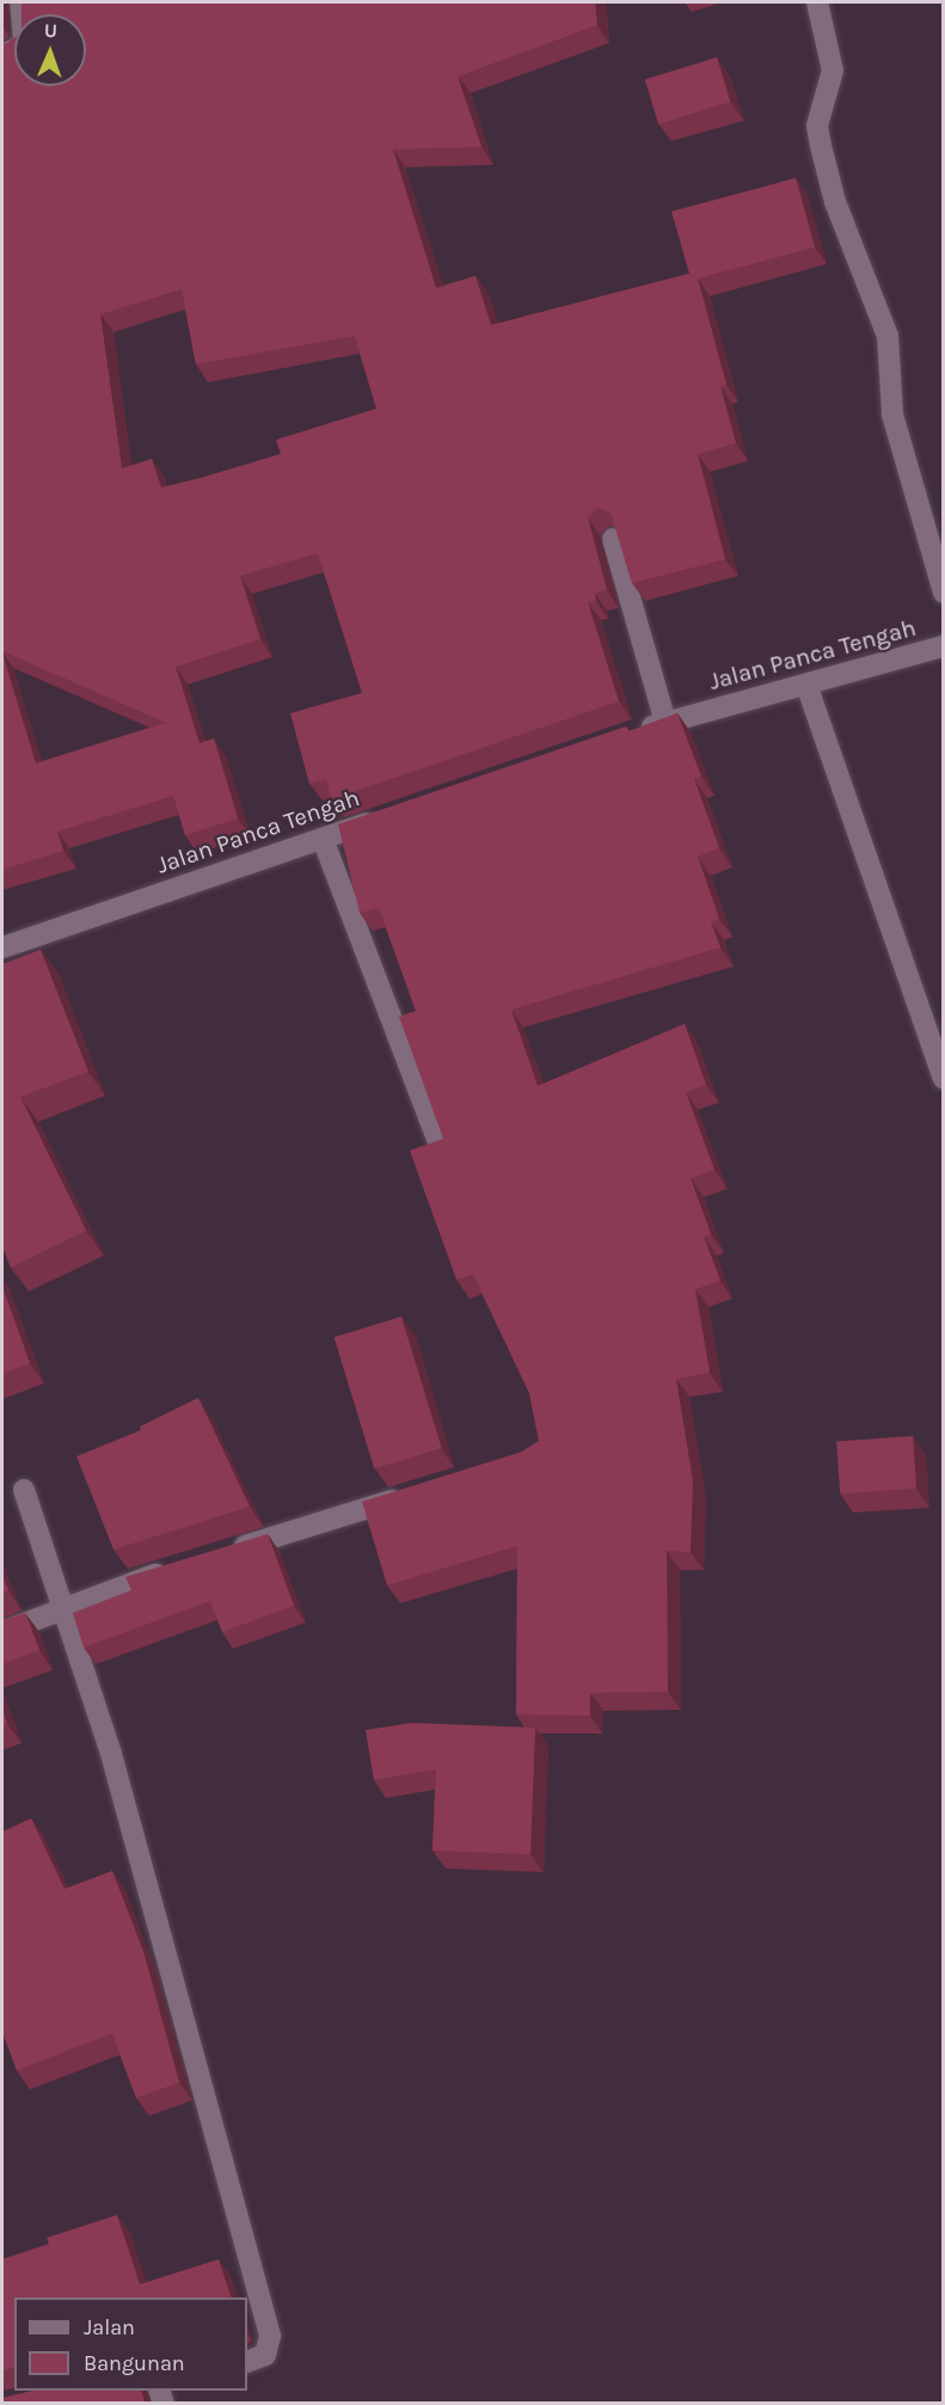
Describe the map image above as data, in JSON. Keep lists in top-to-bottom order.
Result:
{
  "streets": {
    "street": ["Jalan Panca Tengah"]
  },
  "legend": ["Jalan", "Bangunan"],
  "north": "top"
}
